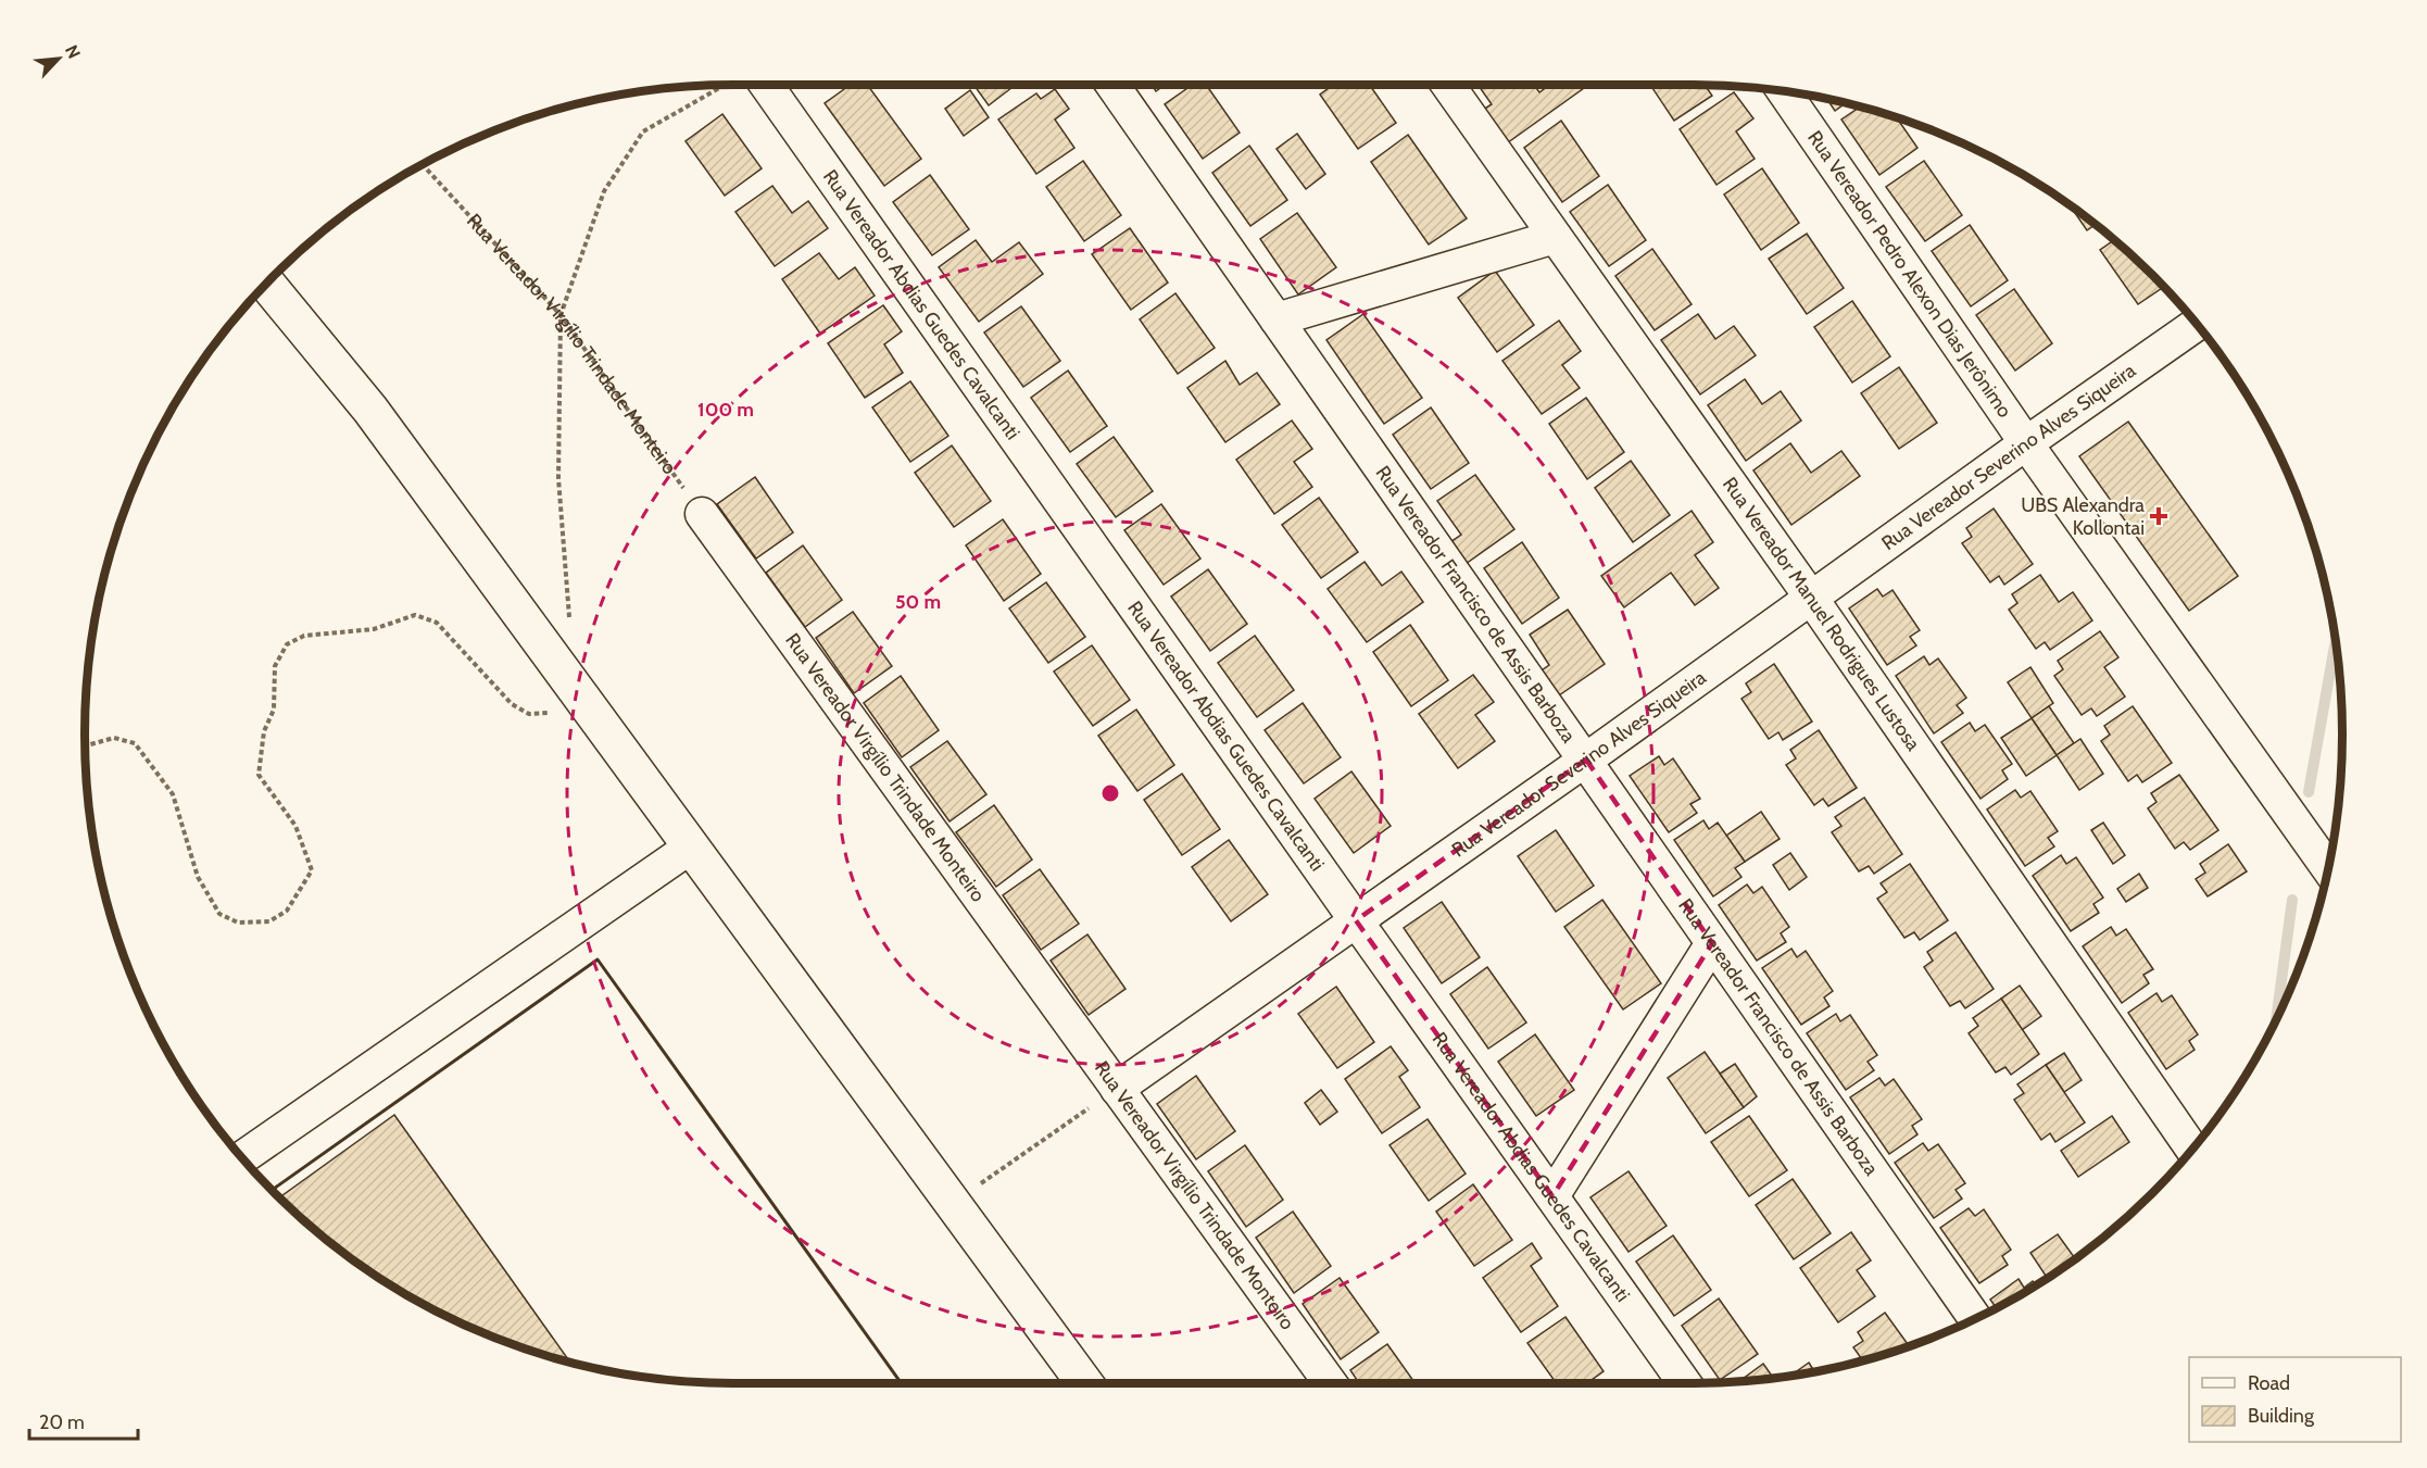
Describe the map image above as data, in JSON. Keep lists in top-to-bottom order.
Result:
{
  "streets": {
    "street": [
      "Rua Vereador Pedro Alexon Dias Jerônimo",
      "Rua Vereador Abdias Guedes Cavalcanti",
      "Rua Vereador Virgílio Trindade Monteiro",
      "Rua Vereador Severino Alves Siqueira",
      "Rua Vereador Francisco de Assis Barboza",
      "Rua Vereador Manuel Rodrigues Lustosa"
    ]
  },
  "crossings": [
    ["Rua Vereador Pedro Alexon Dias Jerônimo", "Rua Vereador Severino Alves Siqueira"],
    ["Rua Vereador Abdias Guedes Cavalcanti", "Rua Vereador Severino Alves Siqueira"],
    ["Rua Vereador Virgílio Trindade Monteiro", "Rua Vereador Severino Alves Siqueira"],
    ["Rua Vereador Severino Alves Siqueira", "Rua Vereador Francisco de Assis Barboza"],
    ["Rua Vereador Severino Alves Siqueira", "Rua Vereador Manuel Rodrigues Lustosa"]
  ],
  "places": {
    "health": ["UBS Alexandra Kollontai"]
  },
  "legend": ["Road", "Building"],
  "scale_bar": "20 m",
  "north": "top right",
  "rings": ["100 m", "50 m"]
}
